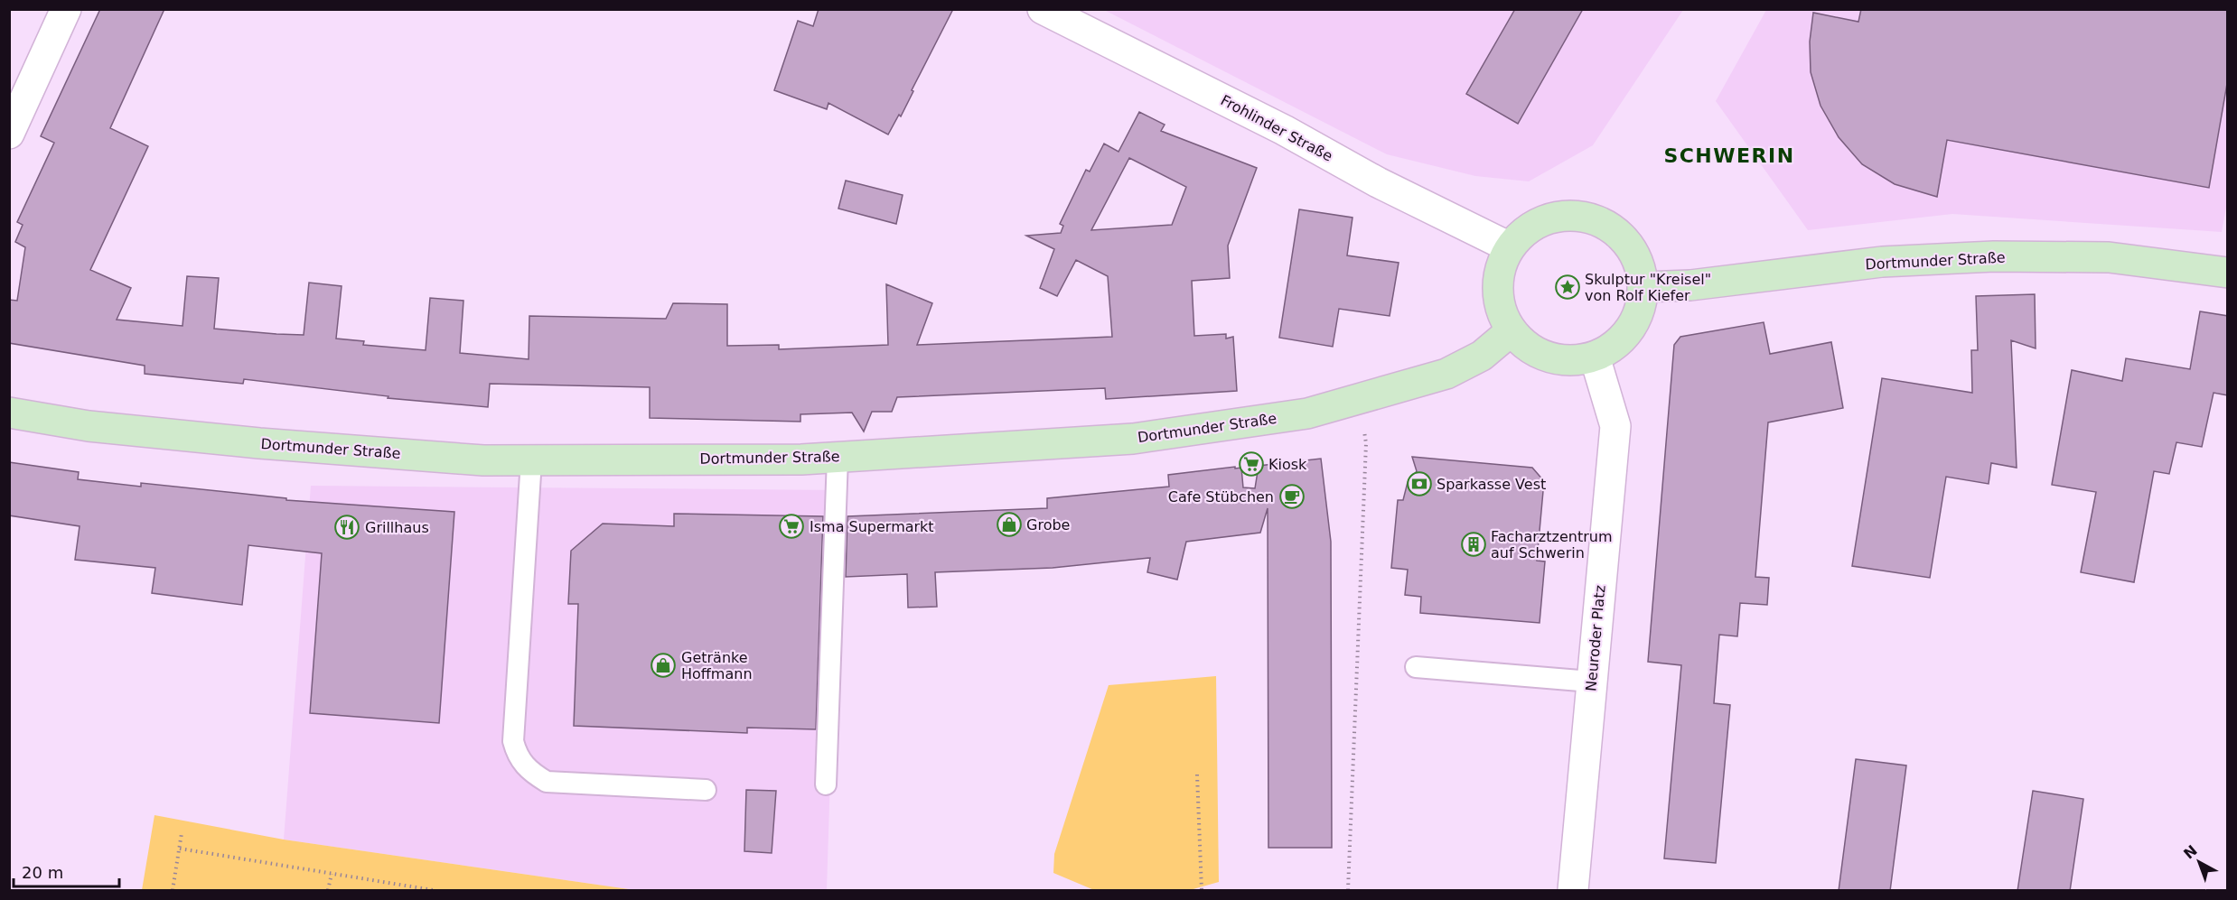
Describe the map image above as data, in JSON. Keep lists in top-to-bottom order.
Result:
{
  "streets": {
    "main road": ["Dortmunder Straße"],
    "street": ["Frohlinder Straße", "Neuroder Platz"]
  },
  "crossings": [
    ["Frohlinder Straße", "Dortmunder Straße"],
    ["Frohlinder Straße", "Neuroder Platz"],
    ["Dortmunder Straße", "Neuroder Platz"]
  ],
  "districts": ["SCHWERIN"],
  "places": {
    "place": ["Skulptur \"Kreisel\" von Rolf Kiefer"],
    "supermarket": ["Kiosk", "Isma Supermarkt"],
    "bank": ["Sparkasse Vest"],
    "cafe": ["Cafe Stübchen"],
    "shop": ["Grobe", "Getränke Hoffmann"],
    "restaurant": ["Grillhaus"],
    "building": ["Facharztzentrum auf Schwerin"]
  },
  "scale_bar": "20 m",
  "north": "top left"
}
